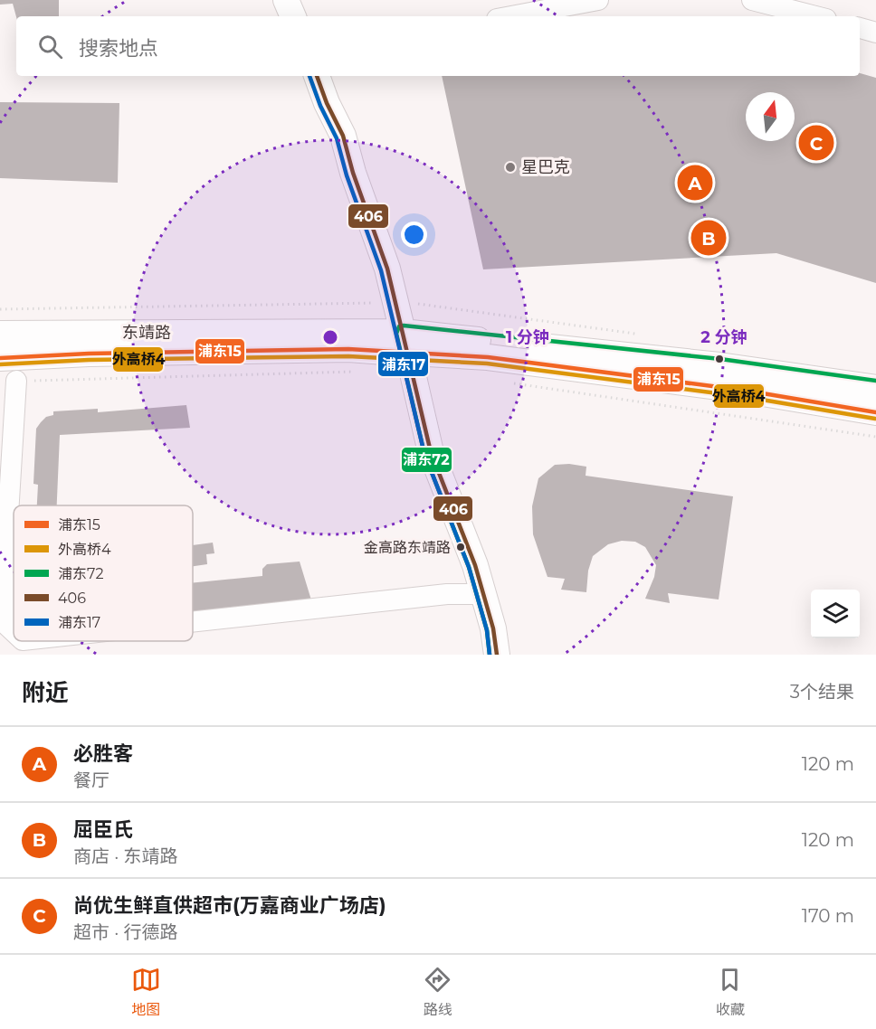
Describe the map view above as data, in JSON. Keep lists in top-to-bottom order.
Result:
{
  "streets": {
    "main road": ["东靖路"]
  },
  "places": ["星巴克", "金高路东靖路"],
  "lines": [
    "transit line 406",
    "transit line 浦东17",
    "transit line 浦东72",
    "transit line 浦东15",
    "transit line 外高桥4"
  ],
  "legend": [
    "浦东15",
    "外高桥4",
    "浦东72",
    "406",
    "浦东17"
  ],
  "north": "top",
  "page": {
    "search": "搜索地点",
    "pins": ["C", "A", "B"],
    "heading": ["附近", "3个结果"],
    "list": [
      {
        "mark": "A",
        "name": "必胜客",
        "note": "餐厅",
        "value": "120 m"
      },
      {
        "mark": "B",
        "name": "屈臣氏",
        "note": "商店 · 东靖路",
        "value": "120 m"
      },
      {
        "mark": "C",
        "name": "尚优生鲜直供超市(万嘉商业广场店)",
        "note": "超市 · 行德路",
        "value": "170 m"
      }
    ],
    "nav": ["地图", "路线", "收藏"]
  },
  "rings": ["1 分钟", "2 分钟"]
}
